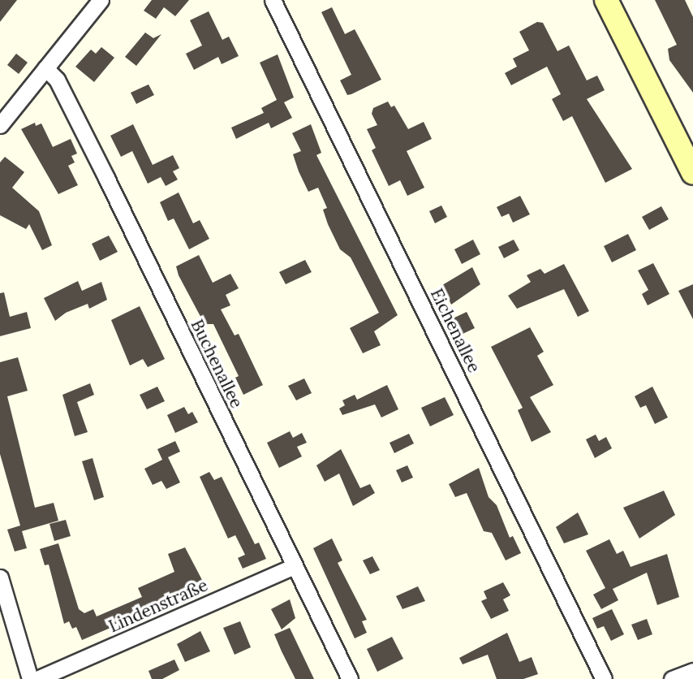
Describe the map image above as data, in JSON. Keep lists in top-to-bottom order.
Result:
{
  "streets": {
    "street": ["Eichenallee", "Buchenallee", "Lindenstraße"]
  },
  "crossings": [
    ["Buchenallee", "Lindenstraße"]
  ]
}
